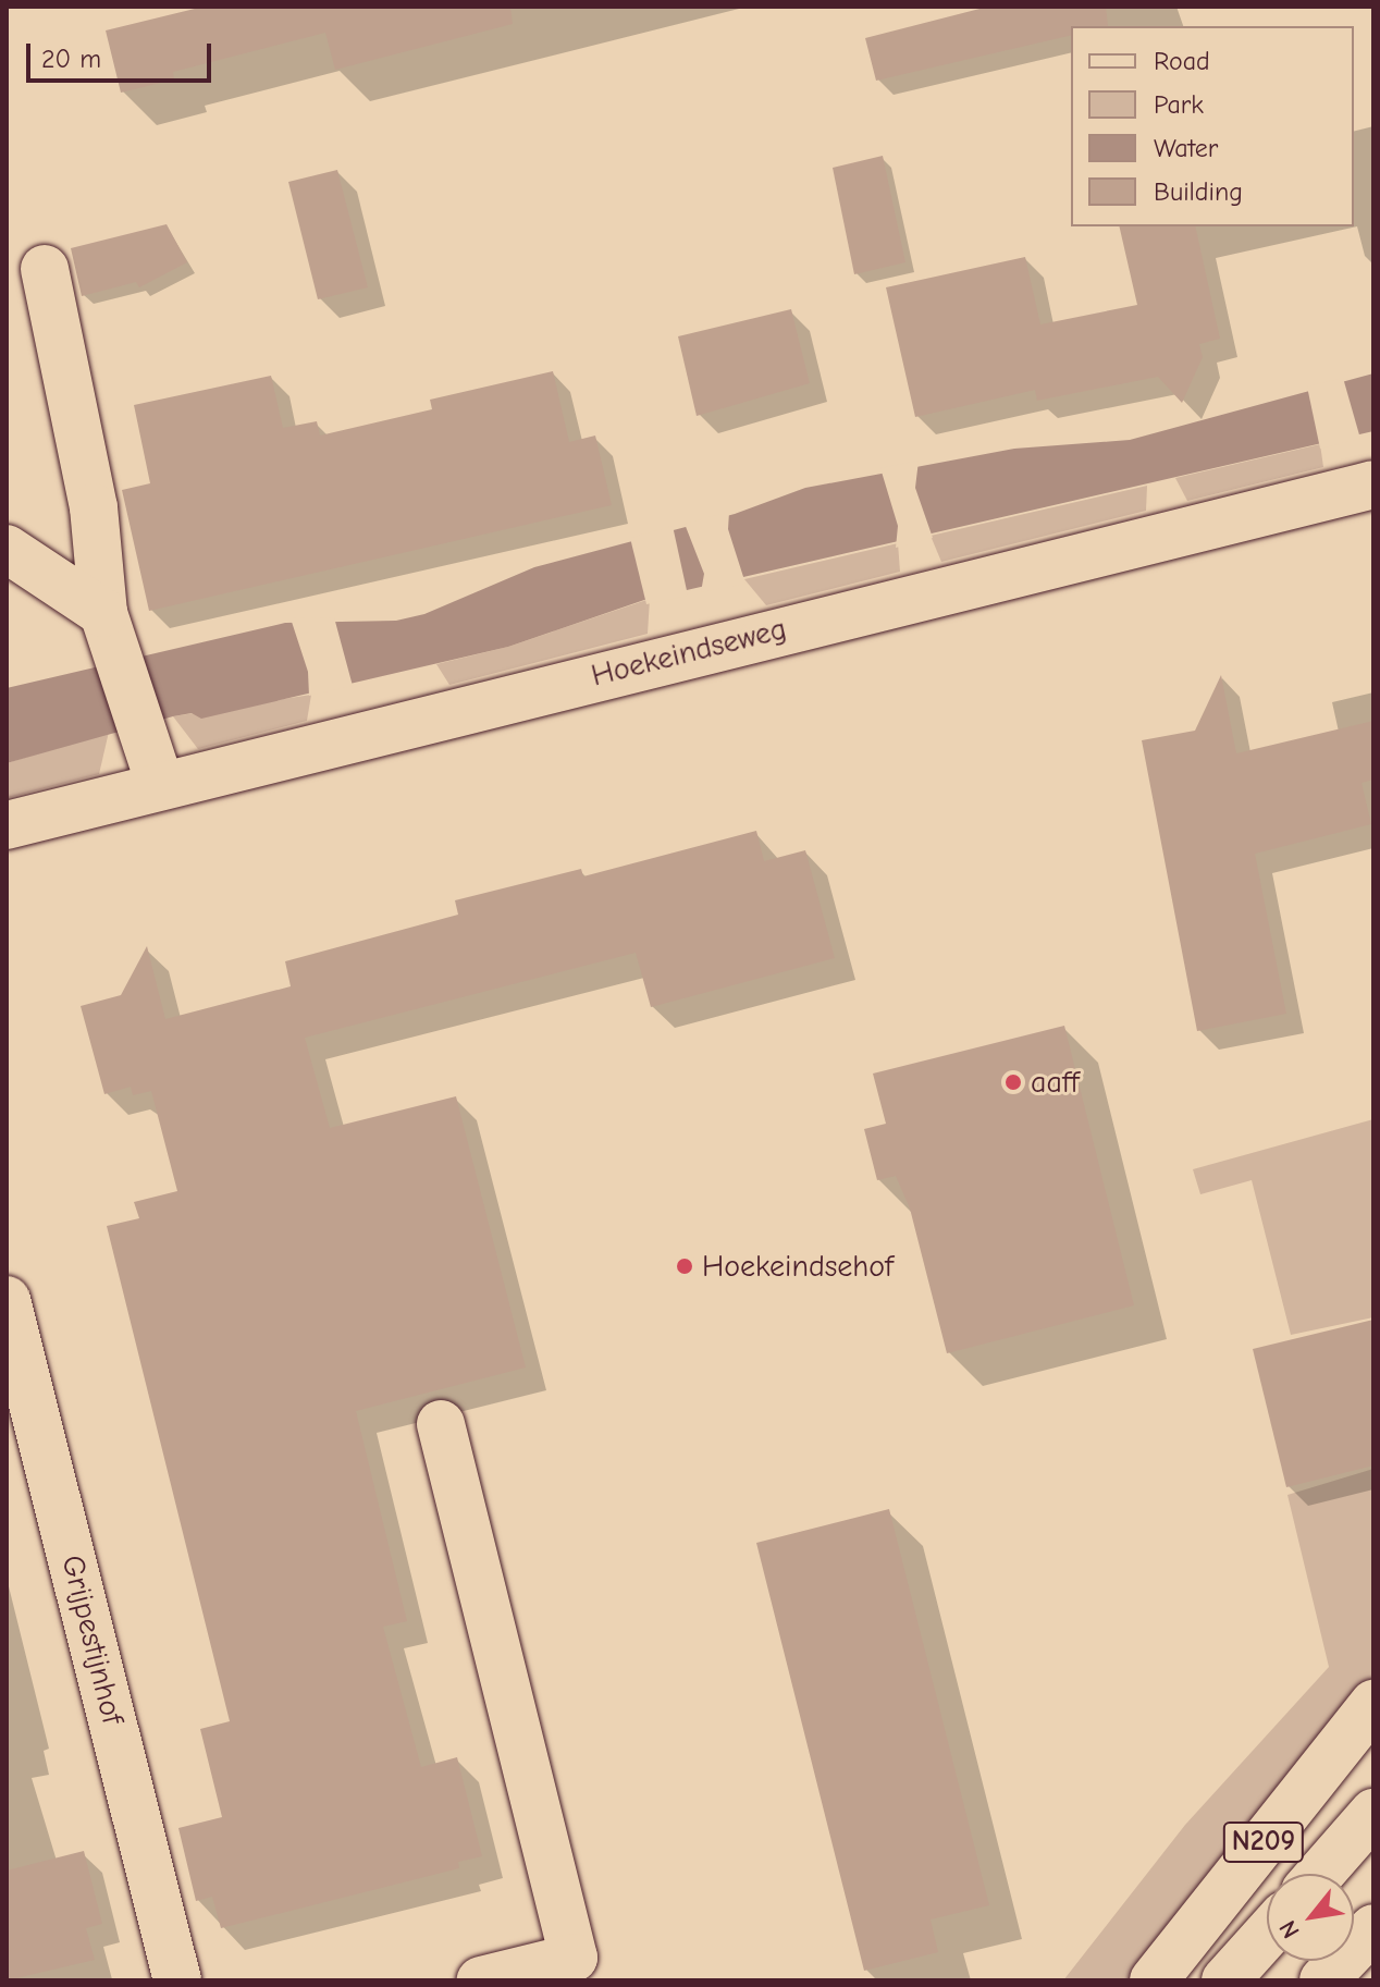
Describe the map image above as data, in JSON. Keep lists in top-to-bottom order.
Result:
{
  "streets": {
    "street": ["Hoekeindseweg", "Grijpestijnhof", "N209"]
  },
  "places": ["aaff", "Hoekeindsehof"],
  "legend": [
    "Road",
    "Park",
    "Water",
    "Building"
  ],
  "scale_bar": "20 m",
  "north": "bottom left"
}
